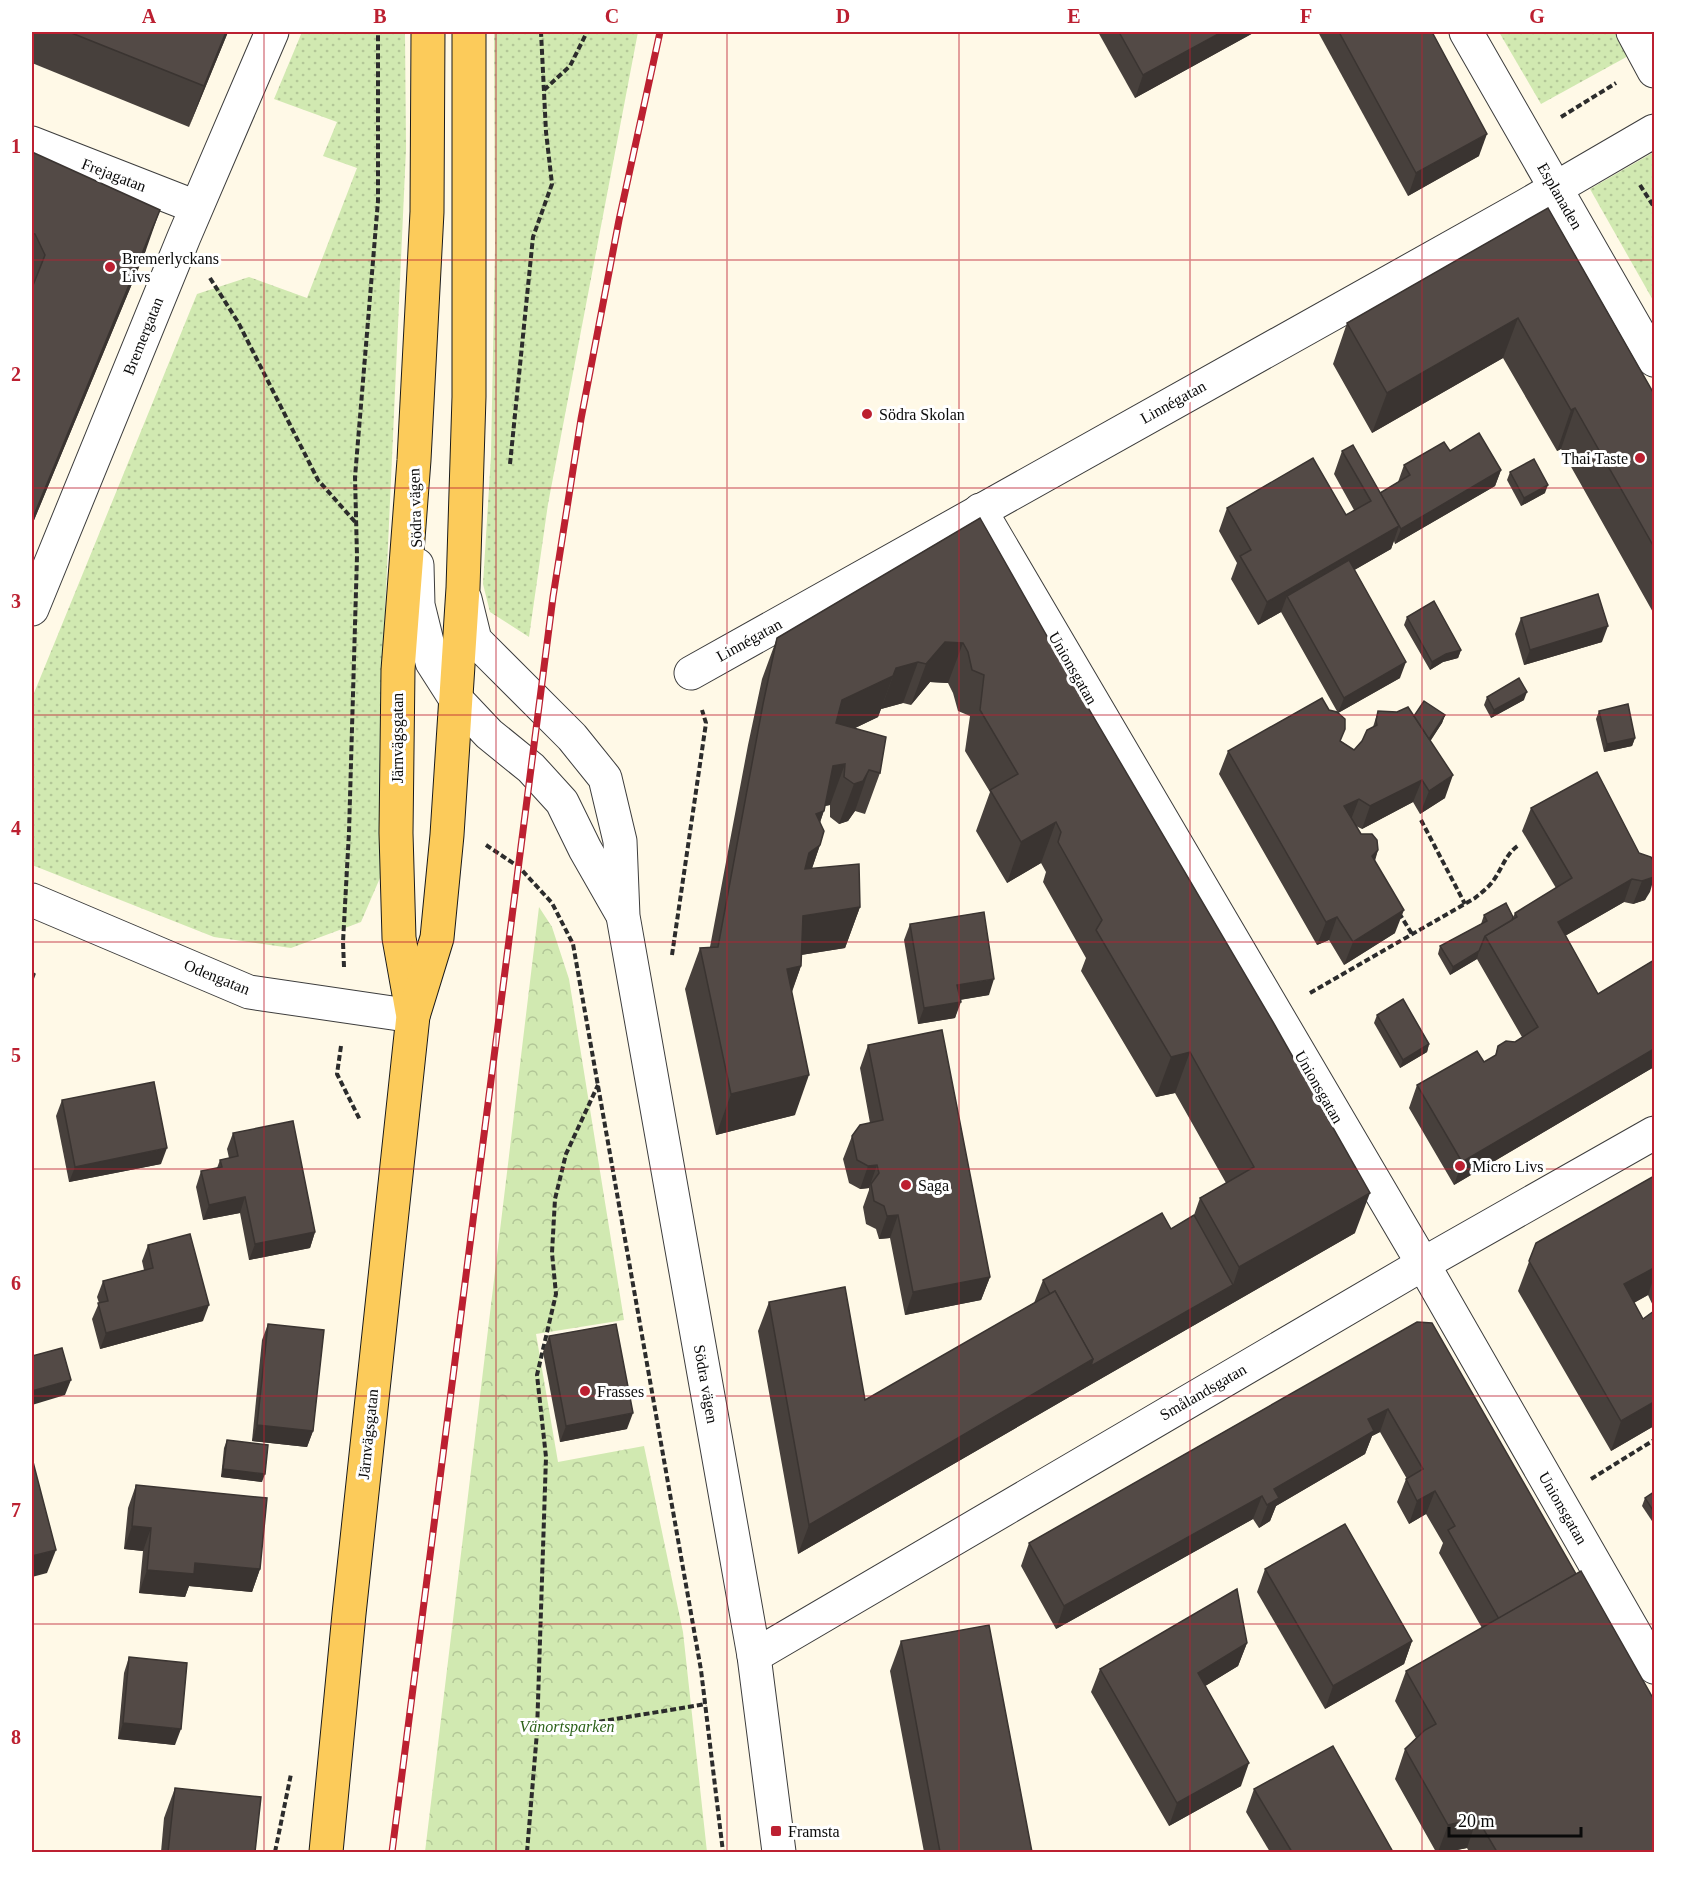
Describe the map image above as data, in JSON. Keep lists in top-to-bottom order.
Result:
{
  "streets": {
    "main road": ["Södra vägen", "Järnvägsgatan"],
    "street": [
      "Frejagatan",
      "Esplanaden",
      "Bremergatan",
      "Linnégatan",
      "Unionsgatan",
      "Odengatan",
      "Smålandsgatan"
    ]
  },
  "crossings": [
    ["Frejagatan", "Bremergatan"],
    ["Esplanaden", "Linnégatan"],
    ["Linnégatan", "Unionsgatan"],
    ["Södra vägen", "Järnvägsgatan"],
    ["Södra vägen", "Smålandsgatan"],
    ["Unionsgatan", "Smålandsgatan"],
    ["Järnvägsgatan", "Odengatan"]
  ],
  "parks": ["Vänortsparken"],
  "places": {
    "other": [
      "Bremerlyckans Livs",
      "Södra Skolan",
      "Thai Taste",
      "Micro Livs",
      "Saga",
      "Frasses"
    ],
    "transit": ["Framsta"]
  },
  "scale_bar": "20 m",
  "grid": {
    "columns": [
      "A",
      "B",
      "C",
      "D",
      "E",
      "F",
      "G"
    ],
    "rows": [
      "1",
      "2",
      "3",
      "4",
      "5",
      "6",
      "7",
      "8"
    ]
  }
}
